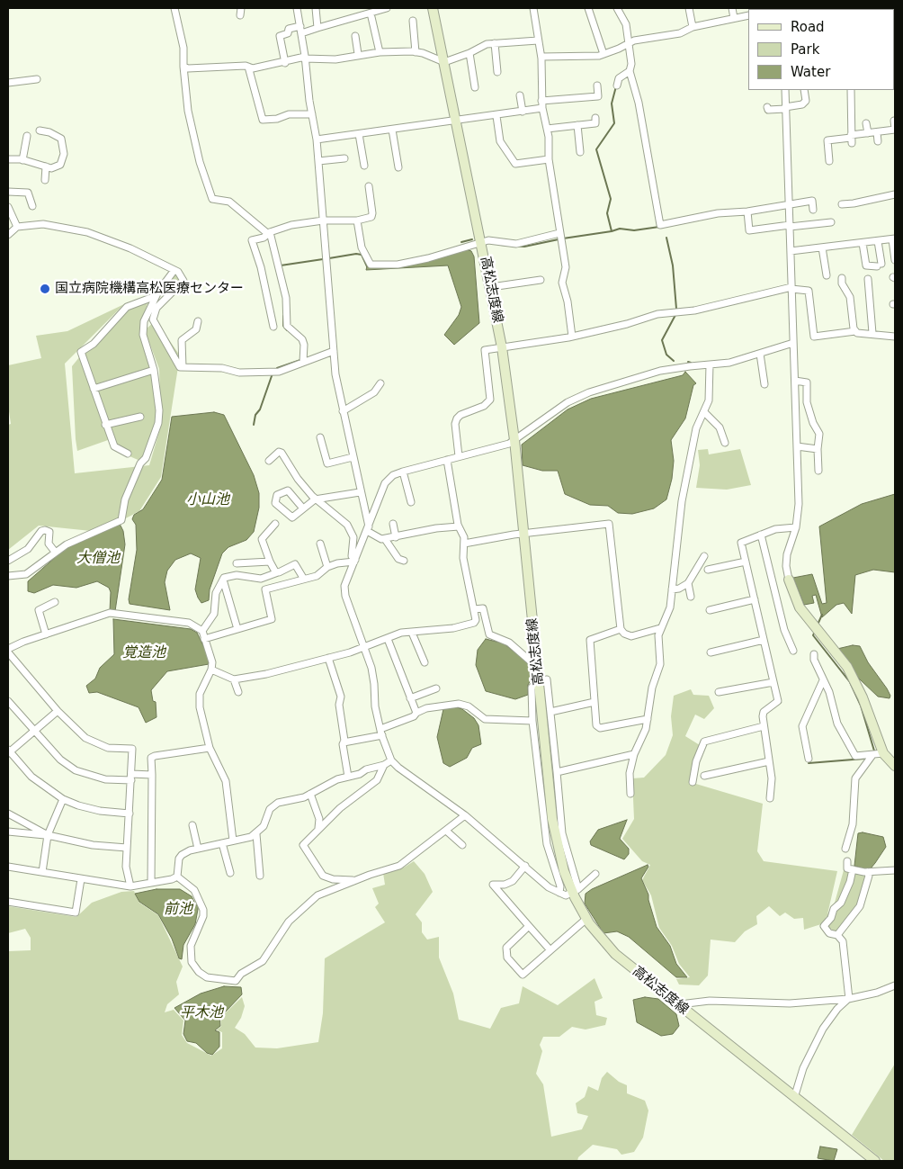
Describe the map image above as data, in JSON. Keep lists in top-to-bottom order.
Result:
{
  "streets": {
    "main road": ["高松志度線"]
  },
  "water": [
    "小山池",
    "大僧池",
    "覚造池",
    "前池",
    "平木池"
  ],
  "places": ["国立病院機構高松医療センター"],
  "legend": ["Road", "Park", "Water"]
}
